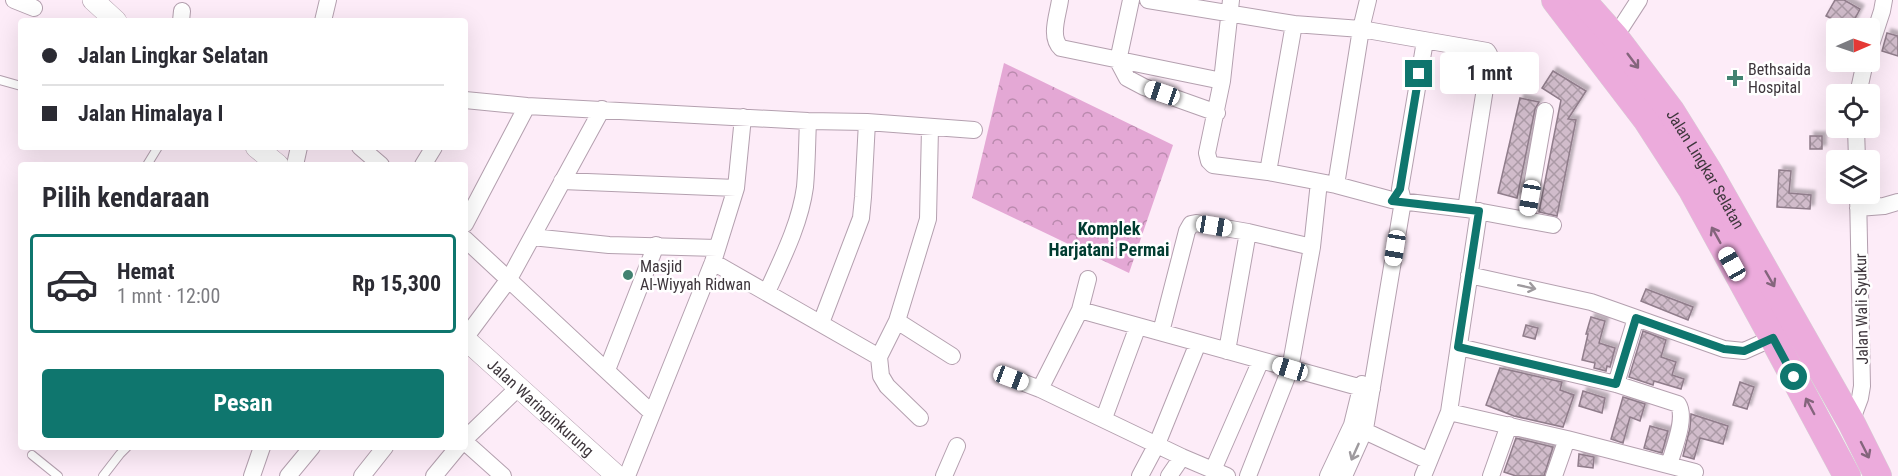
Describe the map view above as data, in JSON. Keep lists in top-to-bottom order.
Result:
{
  "streets": {
    "highway": ["Jalan Lingkar Selatan"],
    "street": ["Jalan Wali Syukur", "Jalan Waringinkurung"]
  },
  "crossings": [
    ["Jalan Lingkar Selatan", "Jalan Wali Syukur"]
  ],
  "districts": ["Komplek Harjatani Permai"],
  "places": {
    "health": ["Bethsaida Hospital"],
    "other": ["Masjid Al-Wiyyah Ridwan"]
  },
  "north": "right",
  "page": {
    "banner": ["Jalan Lingkar Selatan", "Jalan Himalaya I"],
    "bubble": "1 mnt",
    "heading": "Pilih kendaraan",
    "list": [
      {
        "name": "Hemat",
        "note": "1 mnt · 12:00",
        "value": "Rp 15,300"
      }
    ],
    "buttons": "Pesan"
  }
}
